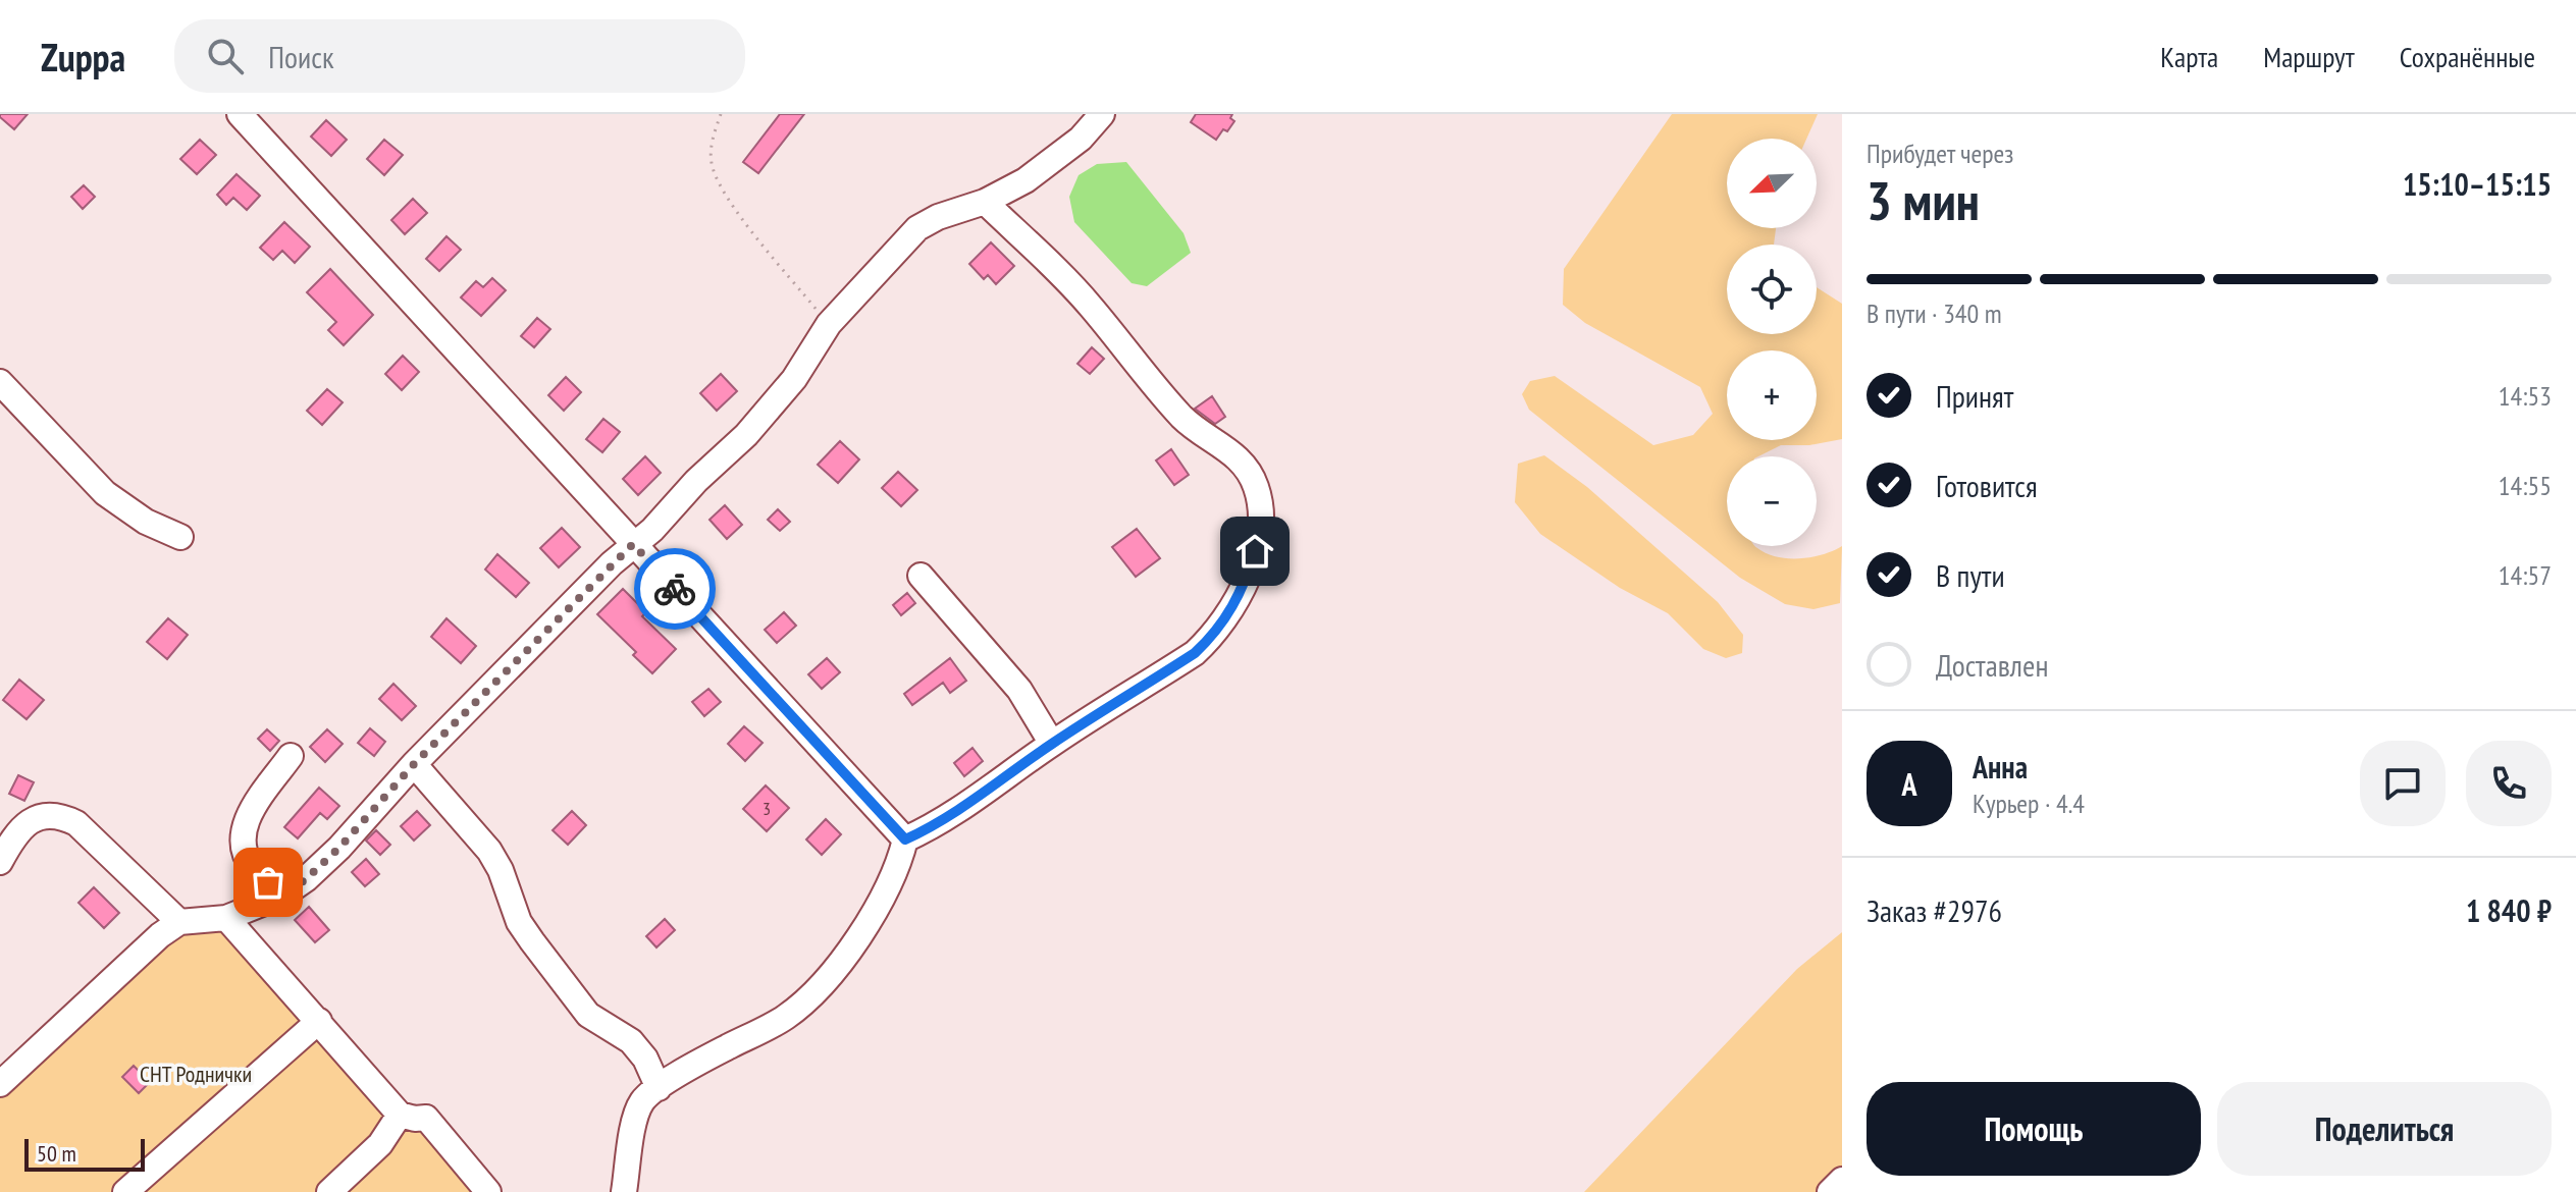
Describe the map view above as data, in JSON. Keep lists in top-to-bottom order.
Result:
{
  "parks": ["СНТ Роднички"],
  "house_numbers": ["3"],
  "scale_bar": "50 m",
  "north": "bottom left",
  "page": {
    "header": "Zuppa",
    "search": "Поиск",
    "nav": ["Карта", "Маршрут", "Сохранённые"],
    "heading": ["3 мин", "Прибудет через", "15:10–15:15"],
    "panel": [
      "Анна",
      "Курьер · 4.4",
      "Заказ #2976",
      "1 840 ₽"
    ],
    "map_buttons": ["+", "−"],
    "bar": "В пути · 340 m",
    "list": [
      ["Принят", "14:53"],
      ["Готовится", "14:55"],
      ["В пути", "14:57"],
      "Доставлен"
    ],
    "round": "А",
    "buttons": ["Помощь", "Поделиться"],
    "scale": "50 m"
  }
}
